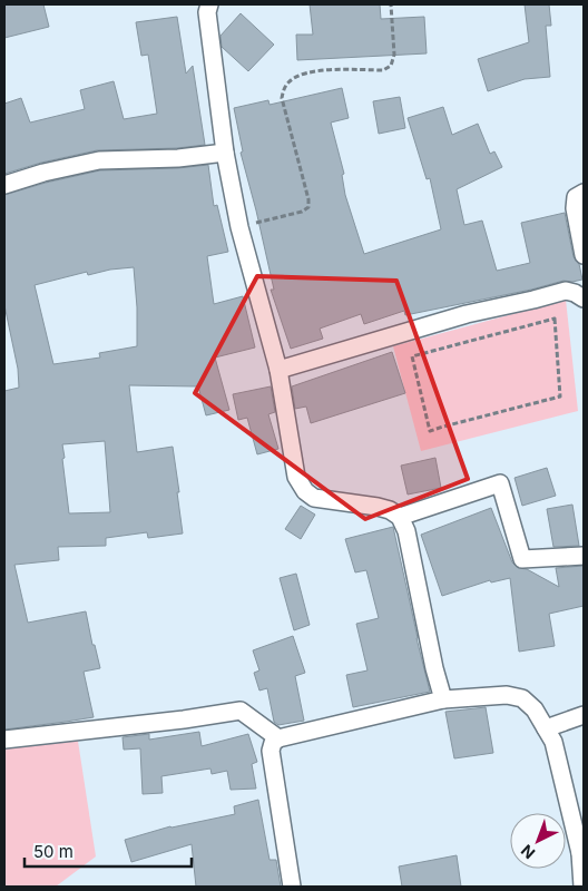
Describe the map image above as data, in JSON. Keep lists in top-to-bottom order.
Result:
{
  "scale_bar": "50 m",
  "north": "bottom left"
}
